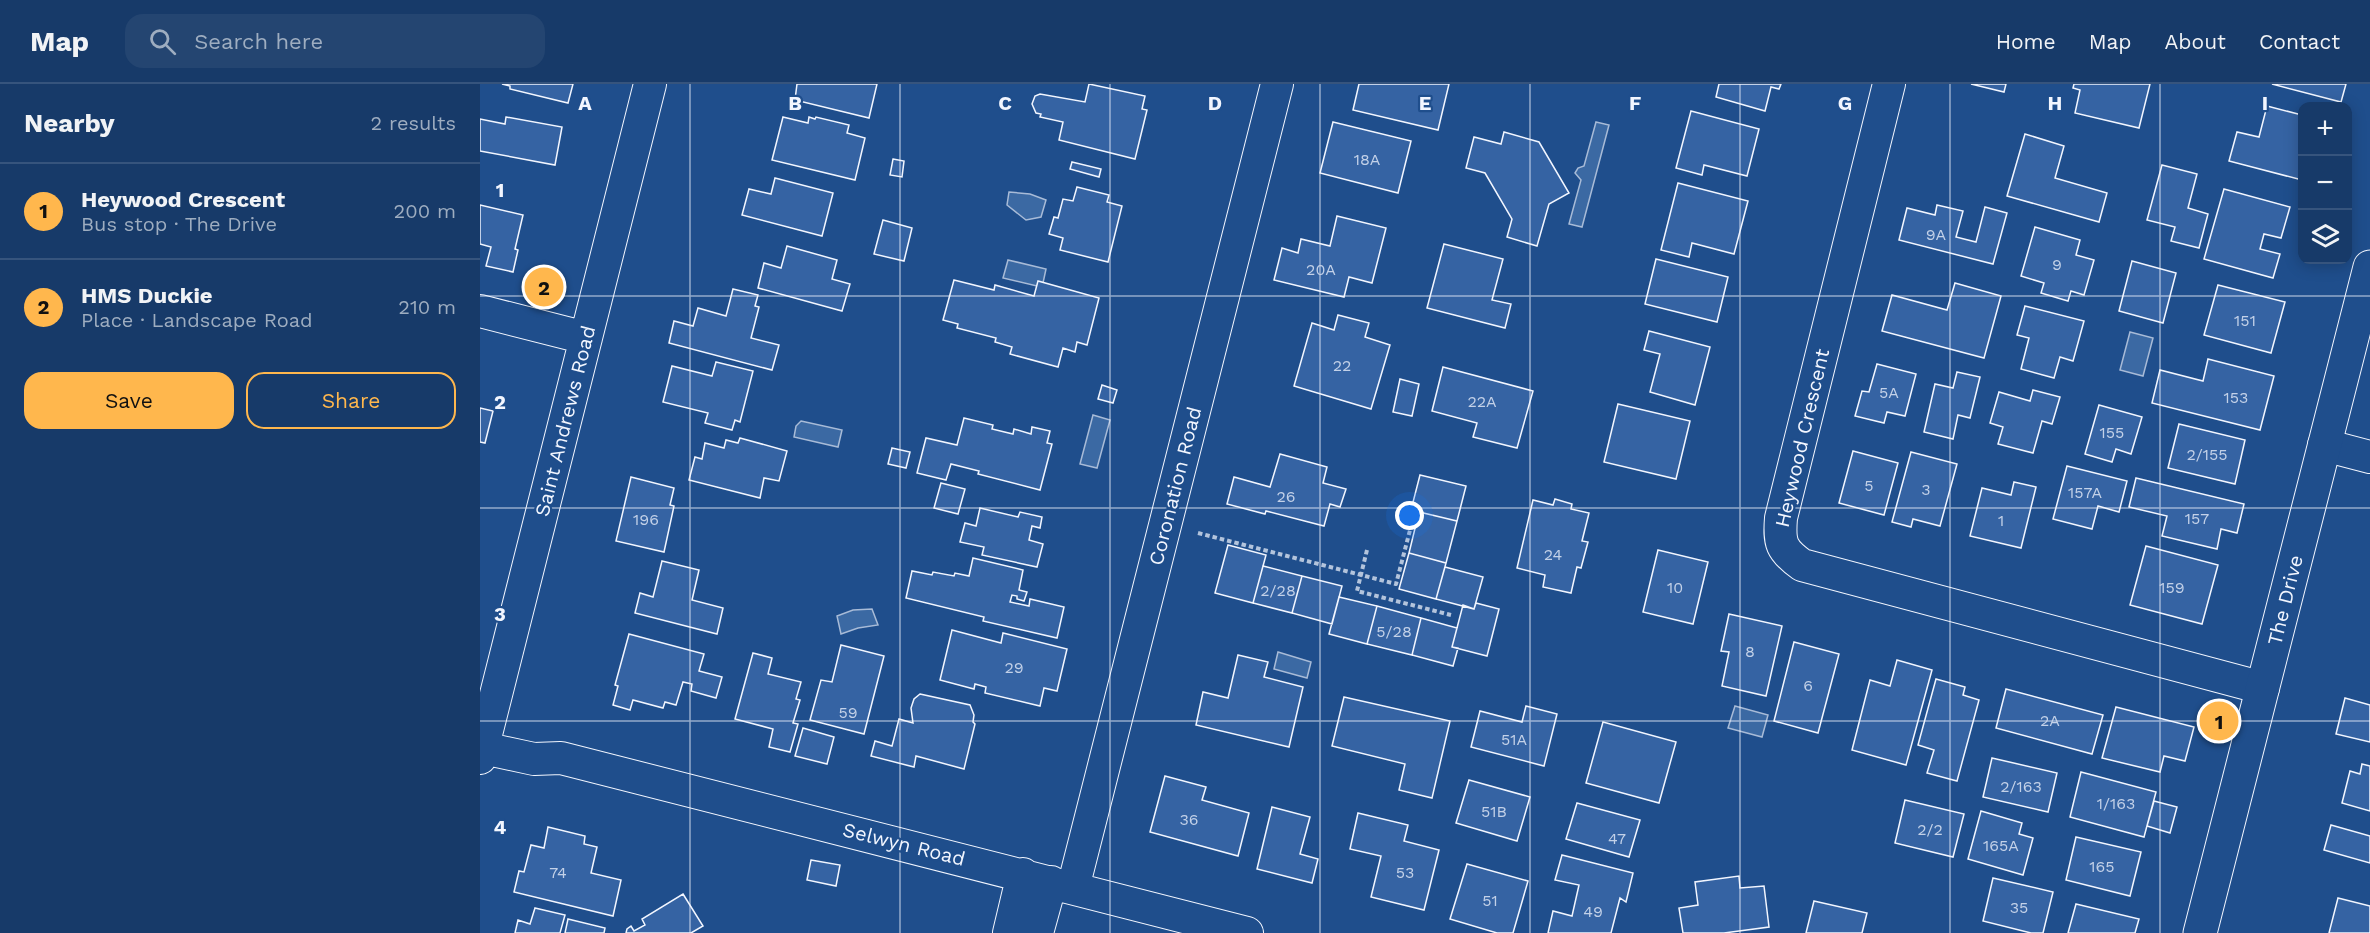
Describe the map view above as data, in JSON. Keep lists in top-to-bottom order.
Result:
{
  "streets": {
    "main road": ["The Drive"],
    "street": [
      "Saint Andrews Road",
      "Heywood Crescent",
      "Coronation Road",
      "Selwyn Road"
    ]
  },
  "crossings": [
    ["Saint Andrews Road", "Selwyn Road"],
    ["Heywood Crescent", "The Drive"],
    ["Coronation Road", "Selwyn Road"]
  ],
  "house_numbers": [
    "18A",
    "9A",
    "9",
    "20A",
    "151",
    "22",
    "5A",
    "153",
    "22A",
    "155",
    "2/155",
    "5",
    "3",
    "157A",
    "26",
    "157",
    "196",
    "1",
    "24",
    "10",
    "159",
    "2/28",
    "5/28",
    "8",
    "29",
    "6",
    "59",
    "2A",
    "51A",
    "2/163",
    "1/163",
    "51B",
    "36",
    "2/2",
    "47",
    "165A",
    "165",
    "74",
    "53",
    "51",
    "35",
    "49"
  ],
  "page": {
    "header": "Map",
    "search": "Search here",
    "nav": [
      "Home",
      "Map",
      "About",
      "Contact"
    ],
    "heading": ["Nearby", "2 results"],
    "map_buttons": ["+", "−"],
    "list": [
      {
        "mark": "1",
        "name": "Heywood Crescent",
        "note": "Bus stop · The Drive",
        "value": "200 m"
      },
      {
        "mark": "2",
        "name": "HMS Duckie",
        "note": "Place · Landscape Road",
        "value": "210 m"
      }
    ],
    "pins": ["2", "1"],
    "buttons": ["Save", "Share"]
  },
  "grid": {
    "columns": [
      "A",
      "B",
      "C",
      "D",
      "E",
      "F",
      "G",
      "H",
      "I"
    ],
    "rows": [
      "1",
      "2",
      "3",
      "4"
    ]
  }
}
